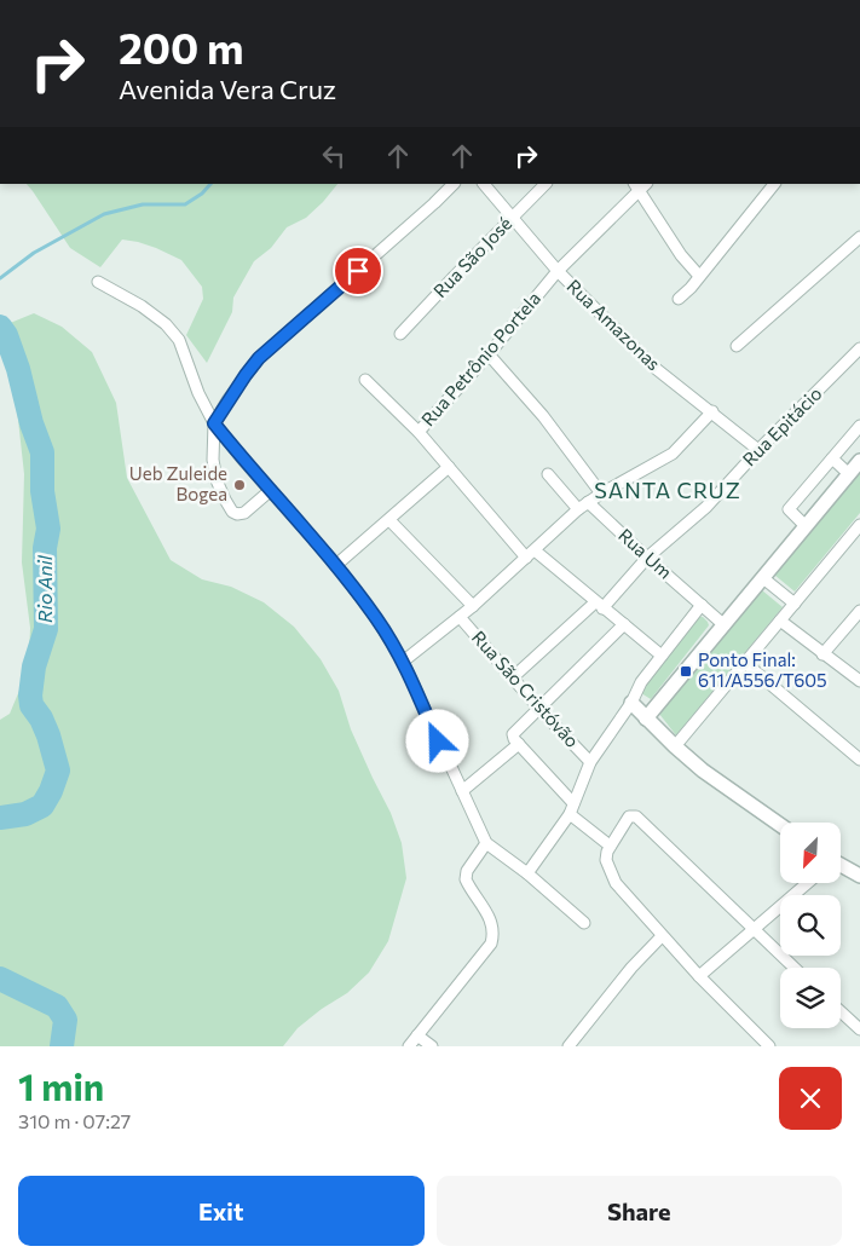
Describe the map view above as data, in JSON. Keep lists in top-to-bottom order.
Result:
{
  "streets": {
    "street": [
      "Rua São José",
      "Rua Amazonas",
      "Rua Petrônio Portela",
      "Rua Epitácio",
      "Rua Um",
      "Rua São Cristóvão"
    ]
  },
  "crossings": [
    ["Rua São José", "Rua Amazonas"],
    ["Rua Amazonas", "Rua Petrônio Portela"],
    ["Rua Amazonas", "Rua Epitácio"],
    ["Rua Epitácio", "Rua Um"],
    ["Rua Epitácio", "Rua São Cristóvão"]
  ],
  "districts": ["SANTA CRUZ"],
  "water": ["Rio Anil"],
  "places": {
    "other": ["Ueb Zuleide Bogea"],
    "transit": ["Ponto Final: 611/A556/T605"]
  },
  "north": "bottom left",
  "page": {
    "turn": ["200 m", "Avenida Vera Cruz"],
    "heading": ["1 min", "310 m · 07:27"],
    "buttons": ["Exit", "Share"]
  }
}
